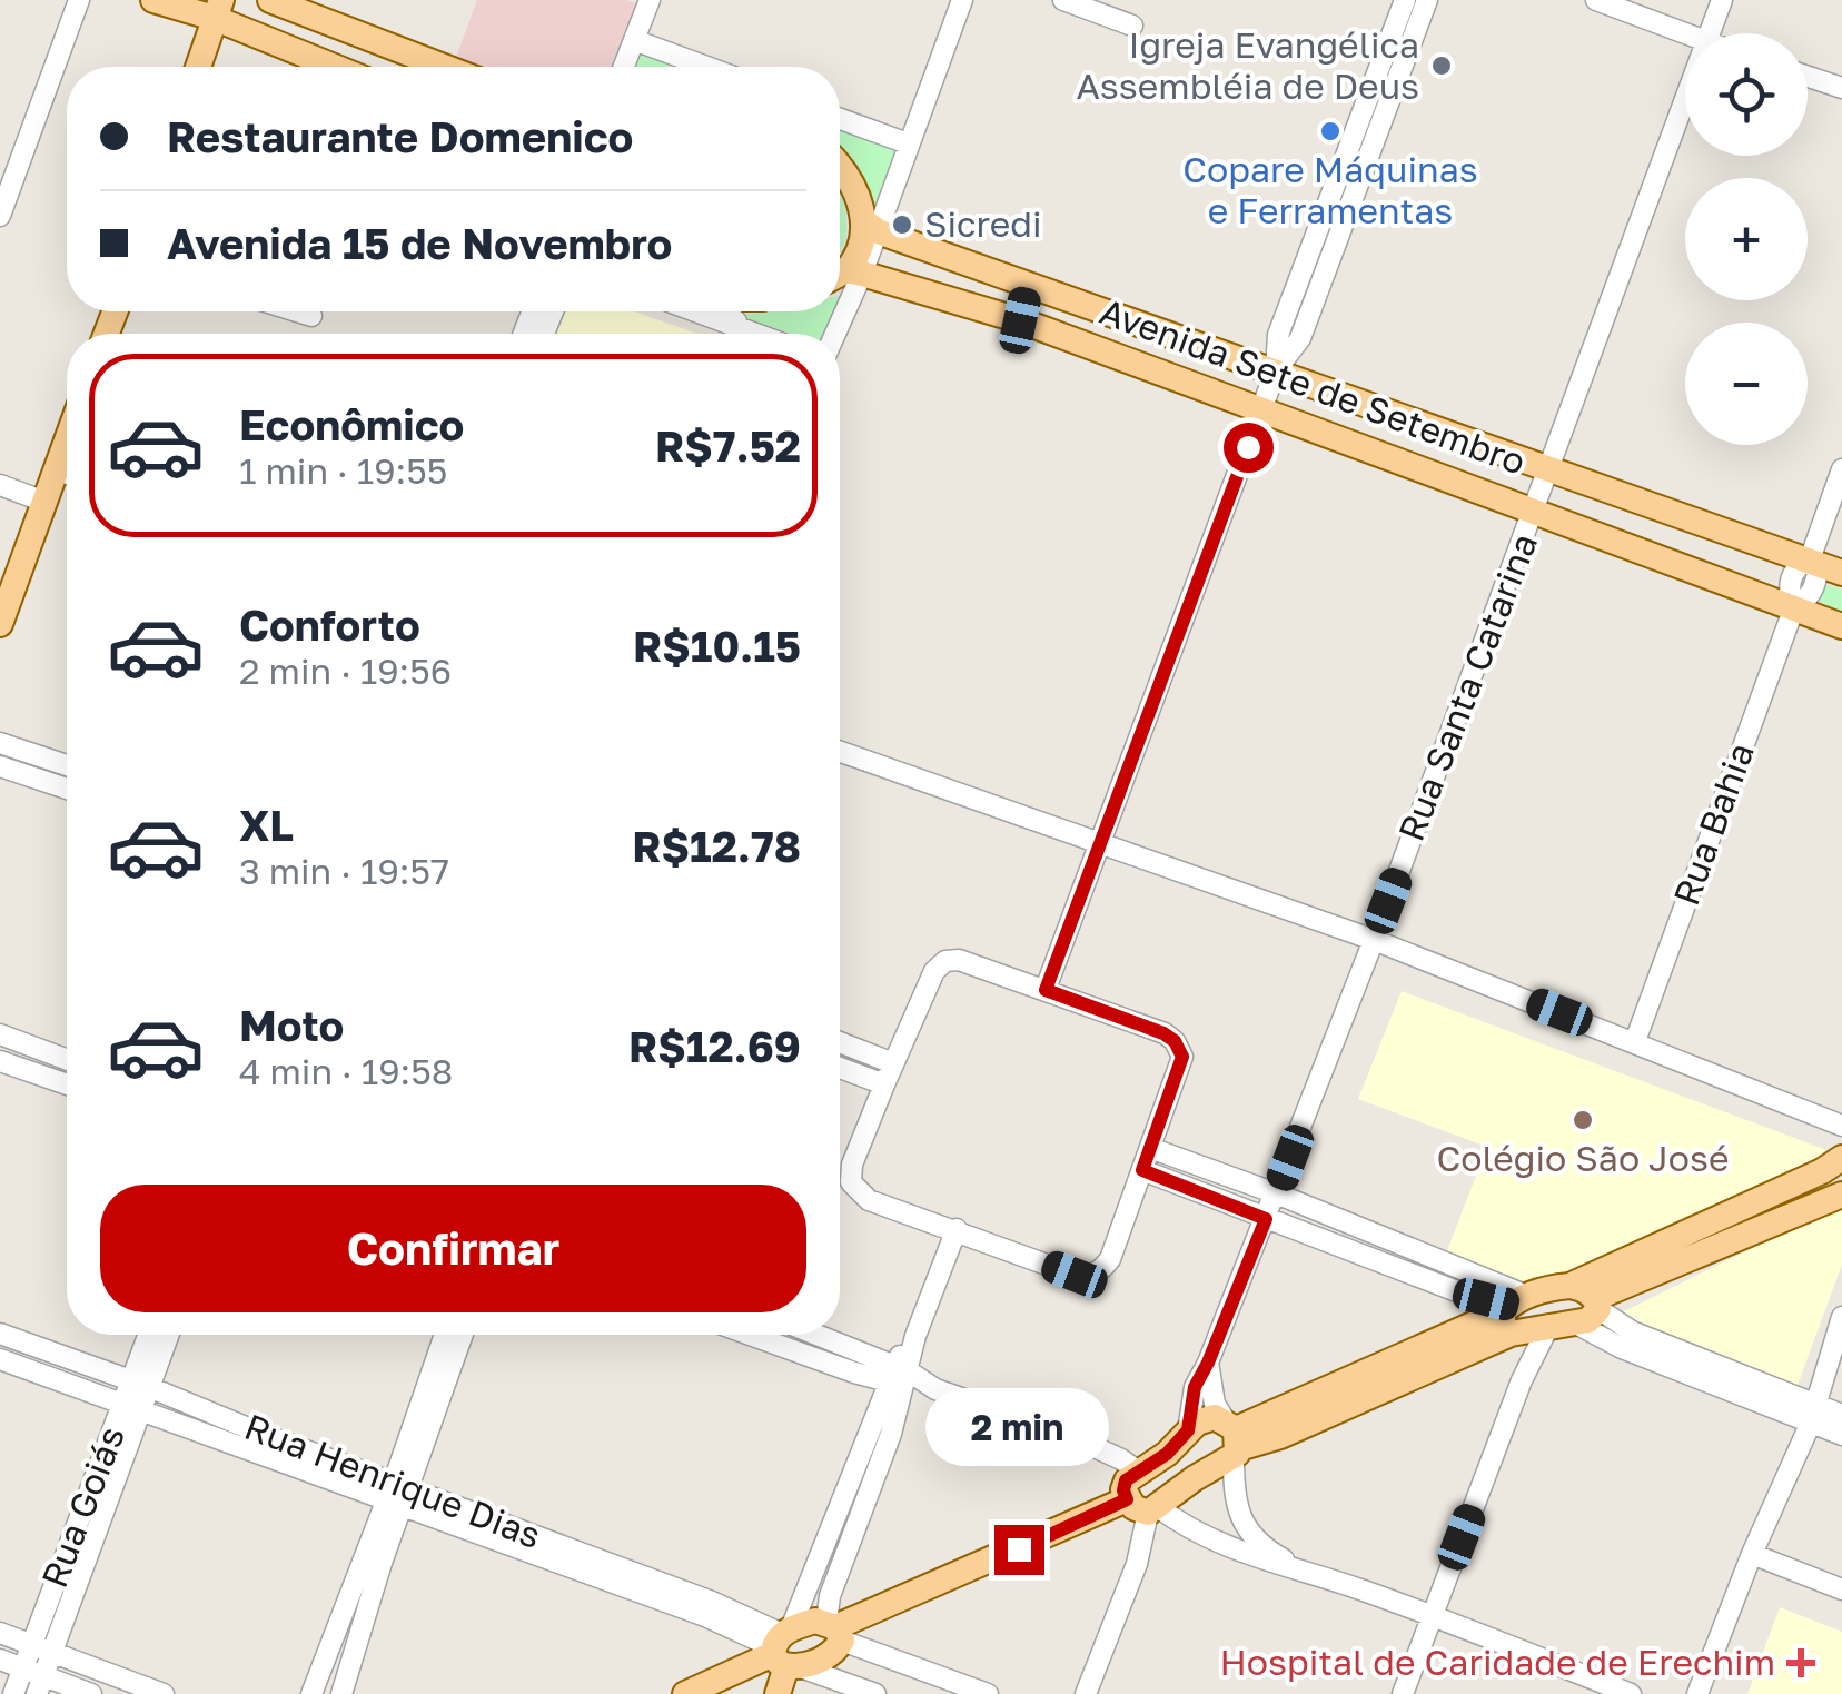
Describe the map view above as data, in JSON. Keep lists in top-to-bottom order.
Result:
{
  "streets": {
    "main road": ["Avenida Sete de Setembro"],
    "street": [
      "Rua Santa Catarina",
      "Rua Bahia",
      "Rua Henrique Dias",
      "Rua Goiás"
    ]
  },
  "crossings": [
    ["Avenida Sete de Setembro", "Rua Santa Catarina"],
    ["Avenida Sete de Setembro", "Rua Bahia"],
    ["Rua Henrique Dias", "Rua Goiás"]
  ],
  "places": {
    "other": [
      "Igreja Evangélica Assembléia de Deus",
      "Copare Máquinas e Ferramentas",
      "Sicredi",
      "Colégio São José"
    ],
    "health": ["Hospital de Caridade de Erechim"]
  },
  "page": {
    "map_buttons": ["+", "−"],
    "banner": ["Restaurante Domenico", "Avenida 15 de Novembro"],
    "list": [
      {
        "name": "Econômico",
        "note": "1 min · 19:55",
        "value": "R$7.52"
      },
      {
        "name": "Conforto",
        "note": "2 min · 19:56",
        "value": "R$10.15"
      },
      {
        "name": "XL",
        "note": "3 min · 19:57",
        "value": "R$12.78"
      },
      {
        "name": "Moto",
        "note": "4 min · 19:58",
        "value": "R$12.69"
      }
    ],
    "buttons": "Confirmar",
    "bubble": "2 min"
  }
}
